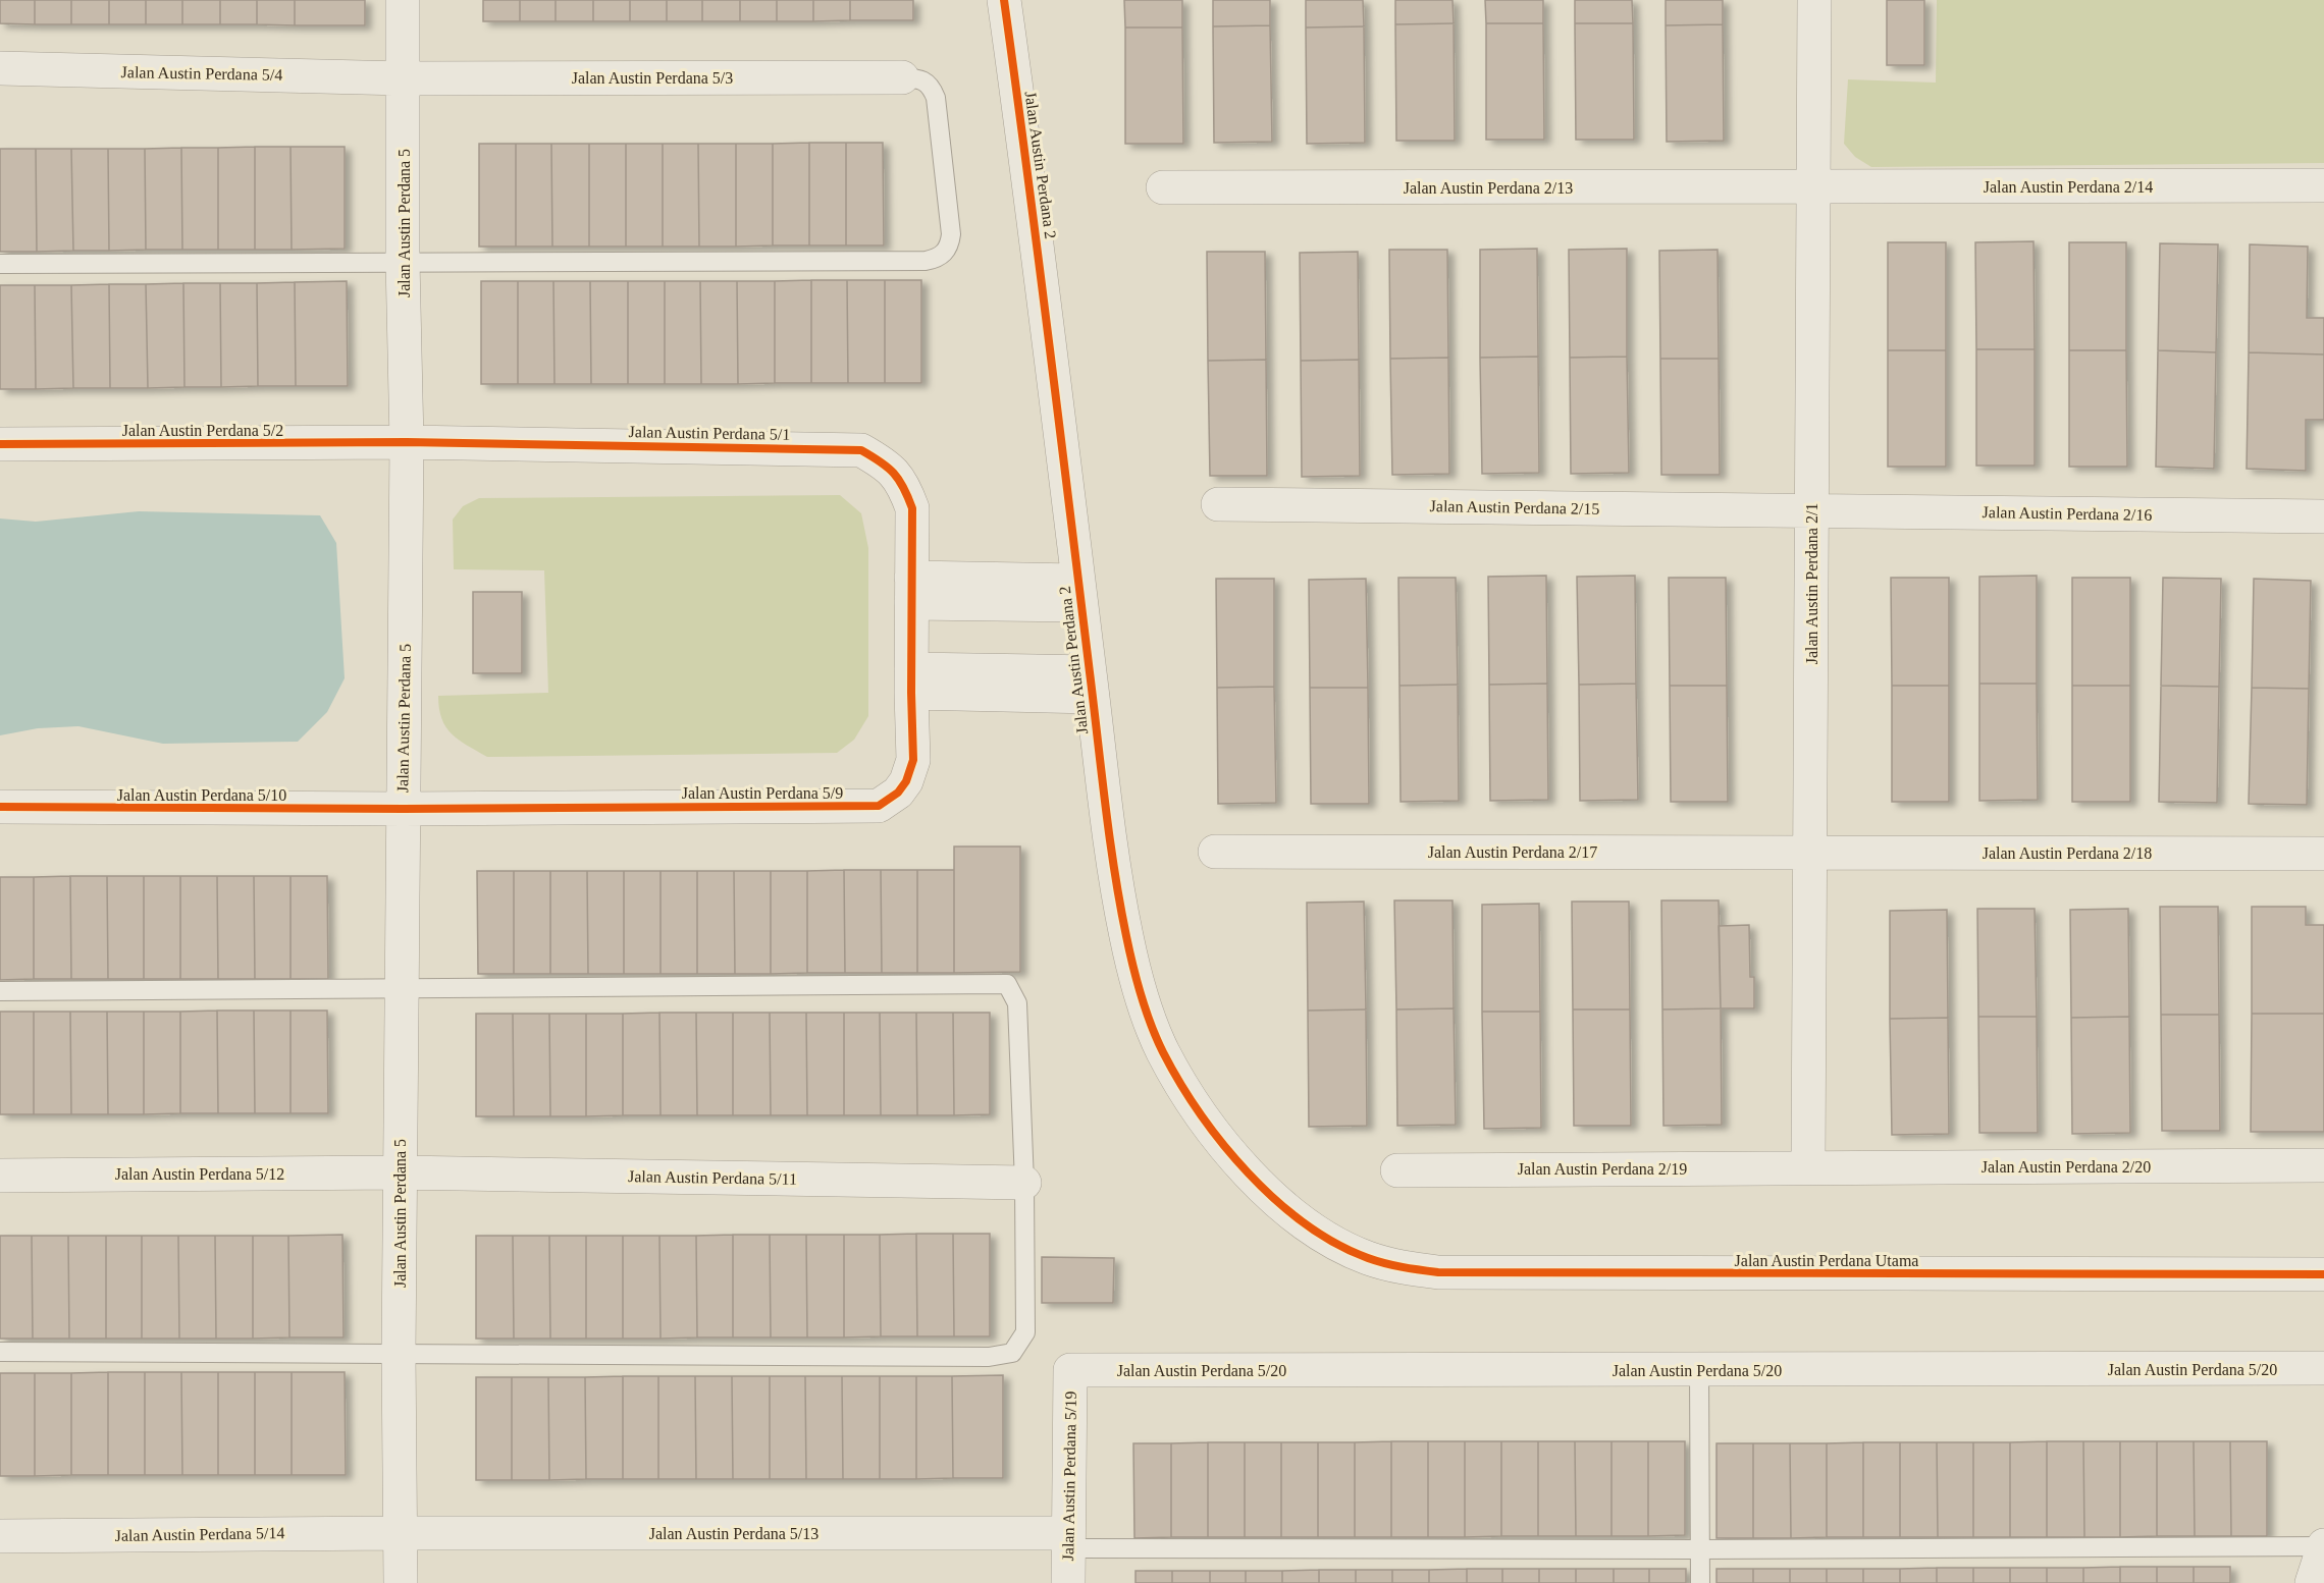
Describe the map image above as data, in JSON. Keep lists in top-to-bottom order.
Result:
{
  "streets": {
    "street": [
      "Jalan Austin Perdana 5/4",
      "Jalan Austin Perdana 5/3",
      "Jalan Austin Perdana 2",
      "Jalan Austin Perdana 2/14",
      "Jalan Austin Perdana 2/13",
      "Jalan Austin Perdana 5",
      "Jalan Austin Perdana 5/2",
      "Jalan Austin Perdana 5/1",
      "Jalan Austin Perdana 2/15",
      "Jalan Austin Perdana 2/16",
      "Jalan Austin Perdana 2/1",
      "Jalan Austin Perdana 5/9",
      "Jalan Austin Perdana 5/10",
      "Jalan Austin Perdana 2/17",
      "Jalan Austin Perdana 2/18",
      "Jalan Austin Perdana 2/20",
      "Jalan Austin Perdana 2/19",
      "Jalan Austin Perdana 5/12",
      "Jalan Austin Perdana 5/11",
      "Jalan Austin Perdana Utama",
      "Jalan Austin Perdana 5/20",
      "Jalan Austin Perdana 5/19",
      "Jalan Austin Perdana 5/13",
      "Jalan Austin Perdana 5/14"
    ]
  },
  "crossings": [
    ["Jalan Austin Perdana 5/4", "Jalan Austin Perdana 5/3"],
    ["Jalan Austin Perdana 5/4", "Jalan Austin Perdana 5"],
    ["Jalan Austin Perdana 5/3", "Jalan Austin Perdana 5"],
    ["Jalan Austin Perdana 2", "Jalan Austin Perdana Utama"],
    ["Jalan Austin Perdana 2/14", "Jalan Austin Perdana 2/13"],
    ["Jalan Austin Perdana 2/14", "Jalan Austin Perdana 2/1"],
    ["Jalan Austin Perdana 2/13", "Jalan Austin Perdana 2/1"],
    ["Jalan Austin Perdana 5", "Jalan Austin Perdana 5/2"],
    ["Jalan Austin Perdana 5", "Jalan Austin Perdana 5/1"],
    ["Jalan Austin Perdana 5", "Jalan Austin Perdana 5/9"],
    ["Jalan Austin Perdana 5", "Jalan Austin Perdana 5/10"],
    ["Jalan Austin Perdana 5", "Jalan Austin Perdana 5/12"],
    ["Jalan Austin Perdana 5", "Jalan Austin Perdana 5/11"],
    ["Jalan Austin Perdana 5", "Jalan Austin Perdana 5/13"],
    ["Jalan Austin Perdana 5", "Jalan Austin Perdana 5/14"],
    ["Jalan Austin Perdana 5/2", "Jalan Austin Perdana 5/1"],
    ["Jalan Austin Perdana 5/1", "Jalan Austin Perdana 5/9"],
    ["Jalan Austin Perdana 2/15", "Jalan Austin Perdana 2/16"],
    ["Jalan Austin Perdana 2/15", "Jalan Austin Perdana 2/1"],
    ["Jalan Austin Perdana 2/16", "Jalan Austin Perdana 2/1"],
    ["Jalan Austin Perdana 2/1", "Jalan Austin Perdana 2/17"],
    ["Jalan Austin Perdana 2/1", "Jalan Austin Perdana 2/18"],
    ["Jalan Austin Perdana 2/1", "Jalan Austin Perdana 2/20"],
    ["Jalan Austin Perdana 2/1", "Jalan Austin Perdana 2/19"],
    ["Jalan Austin Perdana 5/9", "Jalan Austin Perdana 5/10"],
    ["Jalan Austin Perdana 2/17", "Jalan Austin Perdana 2/18"],
    ["Jalan Austin Perdana 2/20", "Jalan Austin Perdana 2/19"],
    ["Jalan Austin Perdana 5/12", "Jalan Austin Perdana 5/11"],
    ["Jalan Austin Perdana 5/20", "Jalan Austin Perdana 5/19"],
    ["Jalan Austin Perdana 5/19", "Jalan Austin Perdana 5/13"],
    ["Jalan Austin Perdana 5/13", "Jalan Austin Perdana 5/14"]
  ]
}
